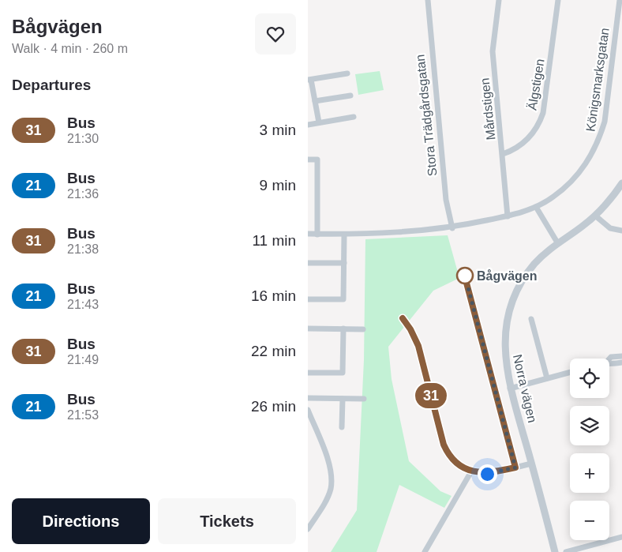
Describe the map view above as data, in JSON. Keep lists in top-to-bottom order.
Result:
{
  "streets": {
    "street": [
      "Königsmarksgatan",
      "Älgstigen",
      "Mårdstigen",
      "Stora Trädgårdsgatan",
      "Norra vägen"
    ]
  },
  "crossings": [
    ["Königsmarksgatan", "Mårdstigen"],
    ["Königsmarksgatan", "Stora Trädgårdsgatan"],
    ["Älgstigen", "Mårdstigen"]
  ],
  "places": ["Bågvägen"],
  "lines": ["bus line 31"],
  "page": {
    "heading": [
      ["Bågvägen", "Walk · 4 min · 260 m"],
      "Departures"
    ],
    "on_map": "31",
    "list": [
      {
        "mark": "31",
        "name": "Bus",
        "note": "21:30",
        "value": "3 min"
      },
      {
        "mark": "21",
        "name": "Bus",
        "note": "21:36",
        "value": "9 min"
      },
      {
        "mark": "31",
        "name": "Bus",
        "note": "21:38",
        "value": "11 min"
      },
      {
        "mark": "21",
        "name": "Bus",
        "note": "21:43",
        "value": "16 min"
      },
      {
        "mark": "31",
        "name": "Bus",
        "note": "21:49",
        "value": "22 min"
      },
      {
        "mark": "21",
        "name": "Bus",
        "note": "21:53",
        "value": "26 min"
      }
    ],
    "map_buttons": ["+", "−"],
    "buttons": ["Directions", "Tickets"]
  }
}
